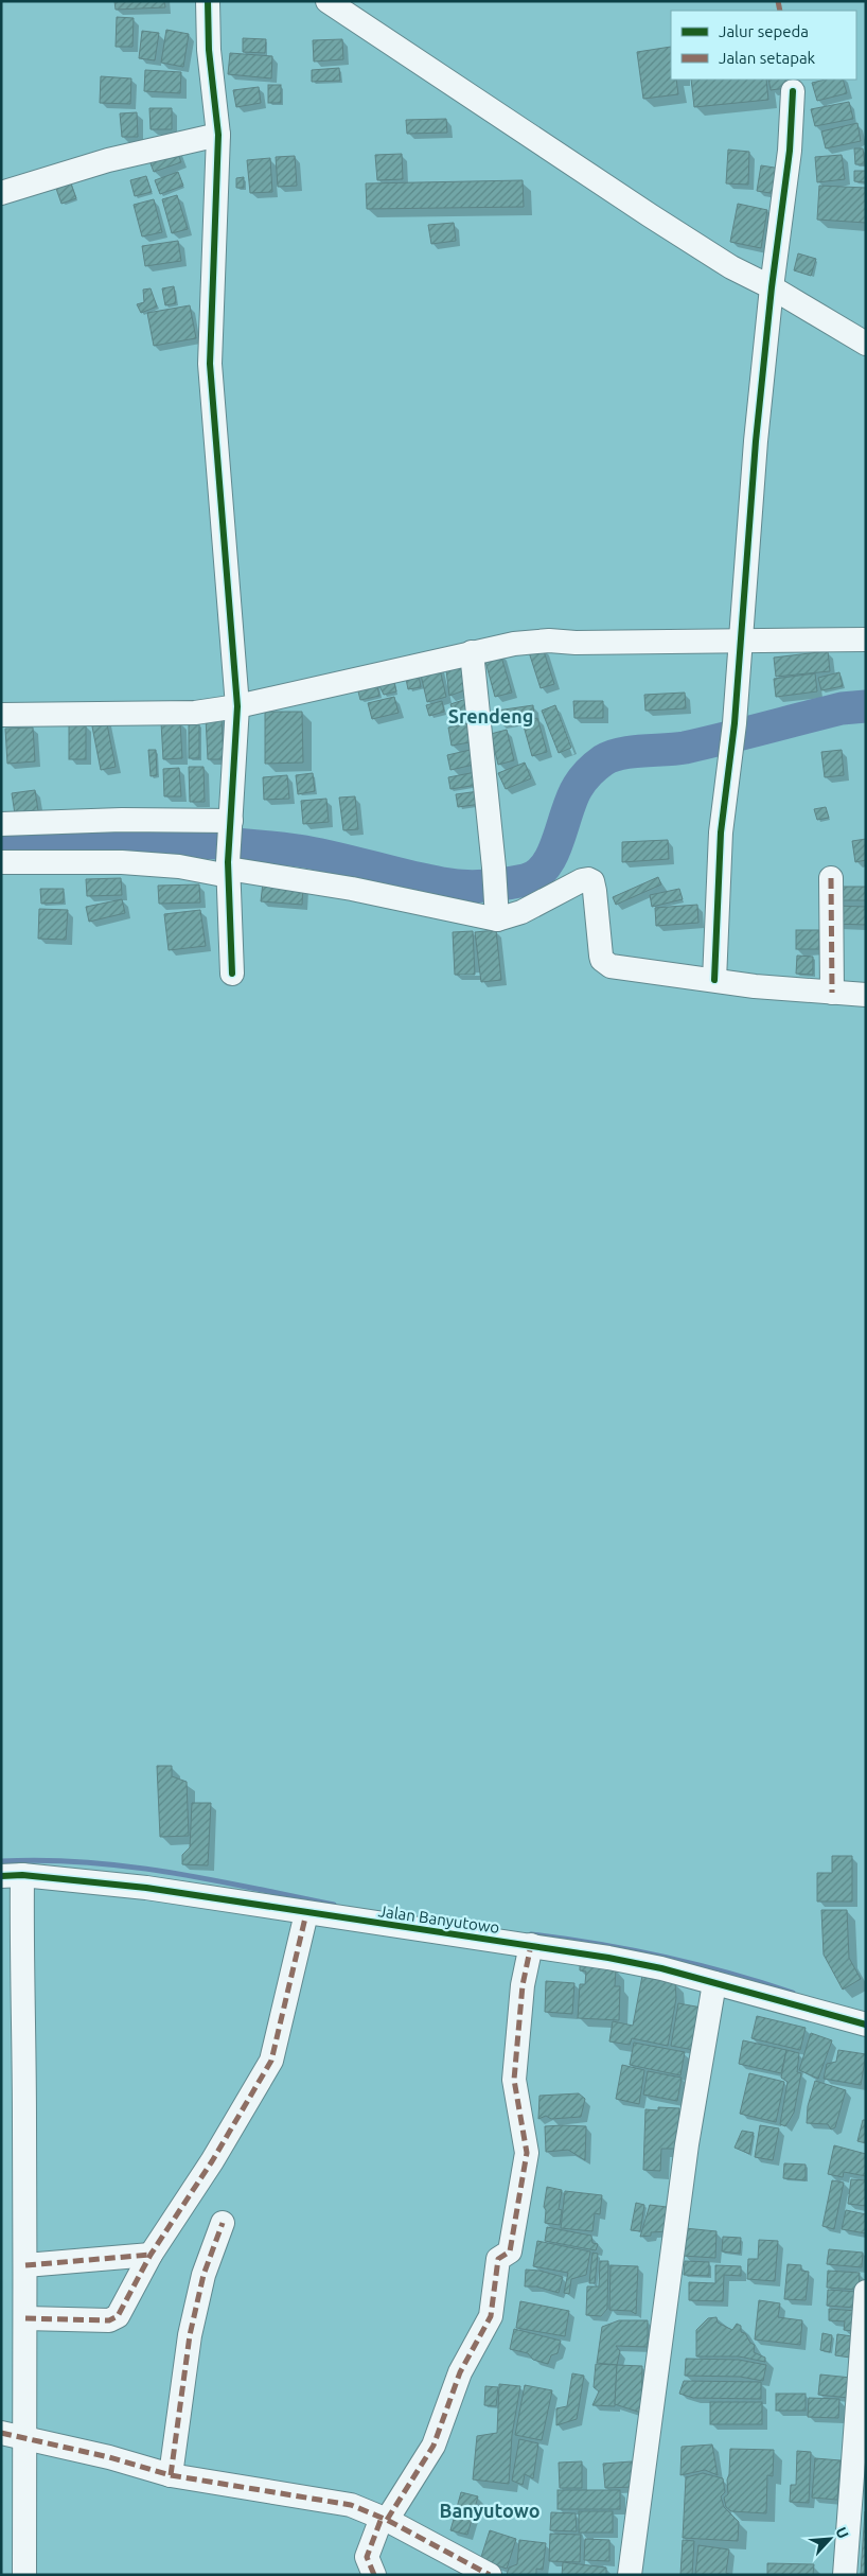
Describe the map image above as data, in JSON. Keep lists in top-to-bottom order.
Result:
{
  "streets": {
    "street": ["Jalan Banyutowo"]
  },
  "districts": ["Srendeng", "Banyutowo"],
  "legend": ["Jalur sepeda", "Jalan setapak"],
  "north": "top right"
}
